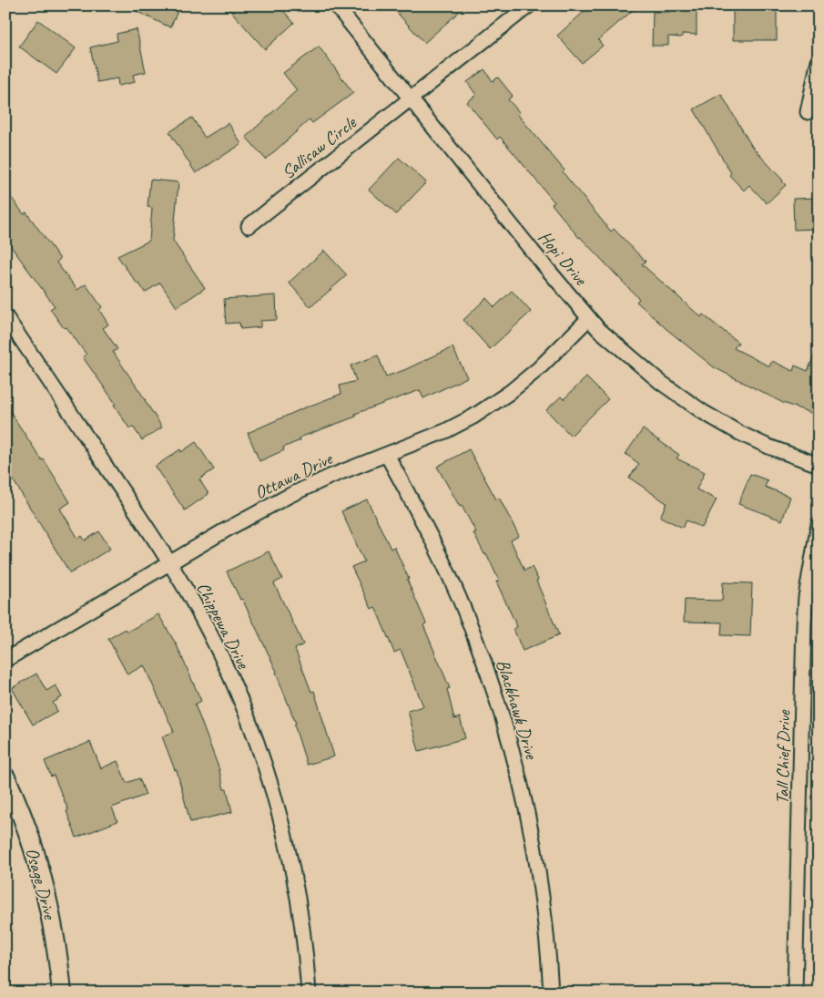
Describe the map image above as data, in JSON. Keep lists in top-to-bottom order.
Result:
{
  "streets": {
    "street": [
      "Sallisaw Circle",
      "Hopi Drive",
      "Ottawa Drive",
      "Chippewa Drive",
      "Blackhawk Drive",
      "Tall Chief Drive",
      "Osage Drive"
    ]
  },
  "crossings": [
    ["Sallisaw Circle", "Hopi Drive"],
    ["Hopi Drive", "Ottawa Drive"],
    ["Ottawa Drive", "Chippewa Drive"],
    ["Ottawa Drive", "Blackhawk Drive"]
  ]
}
